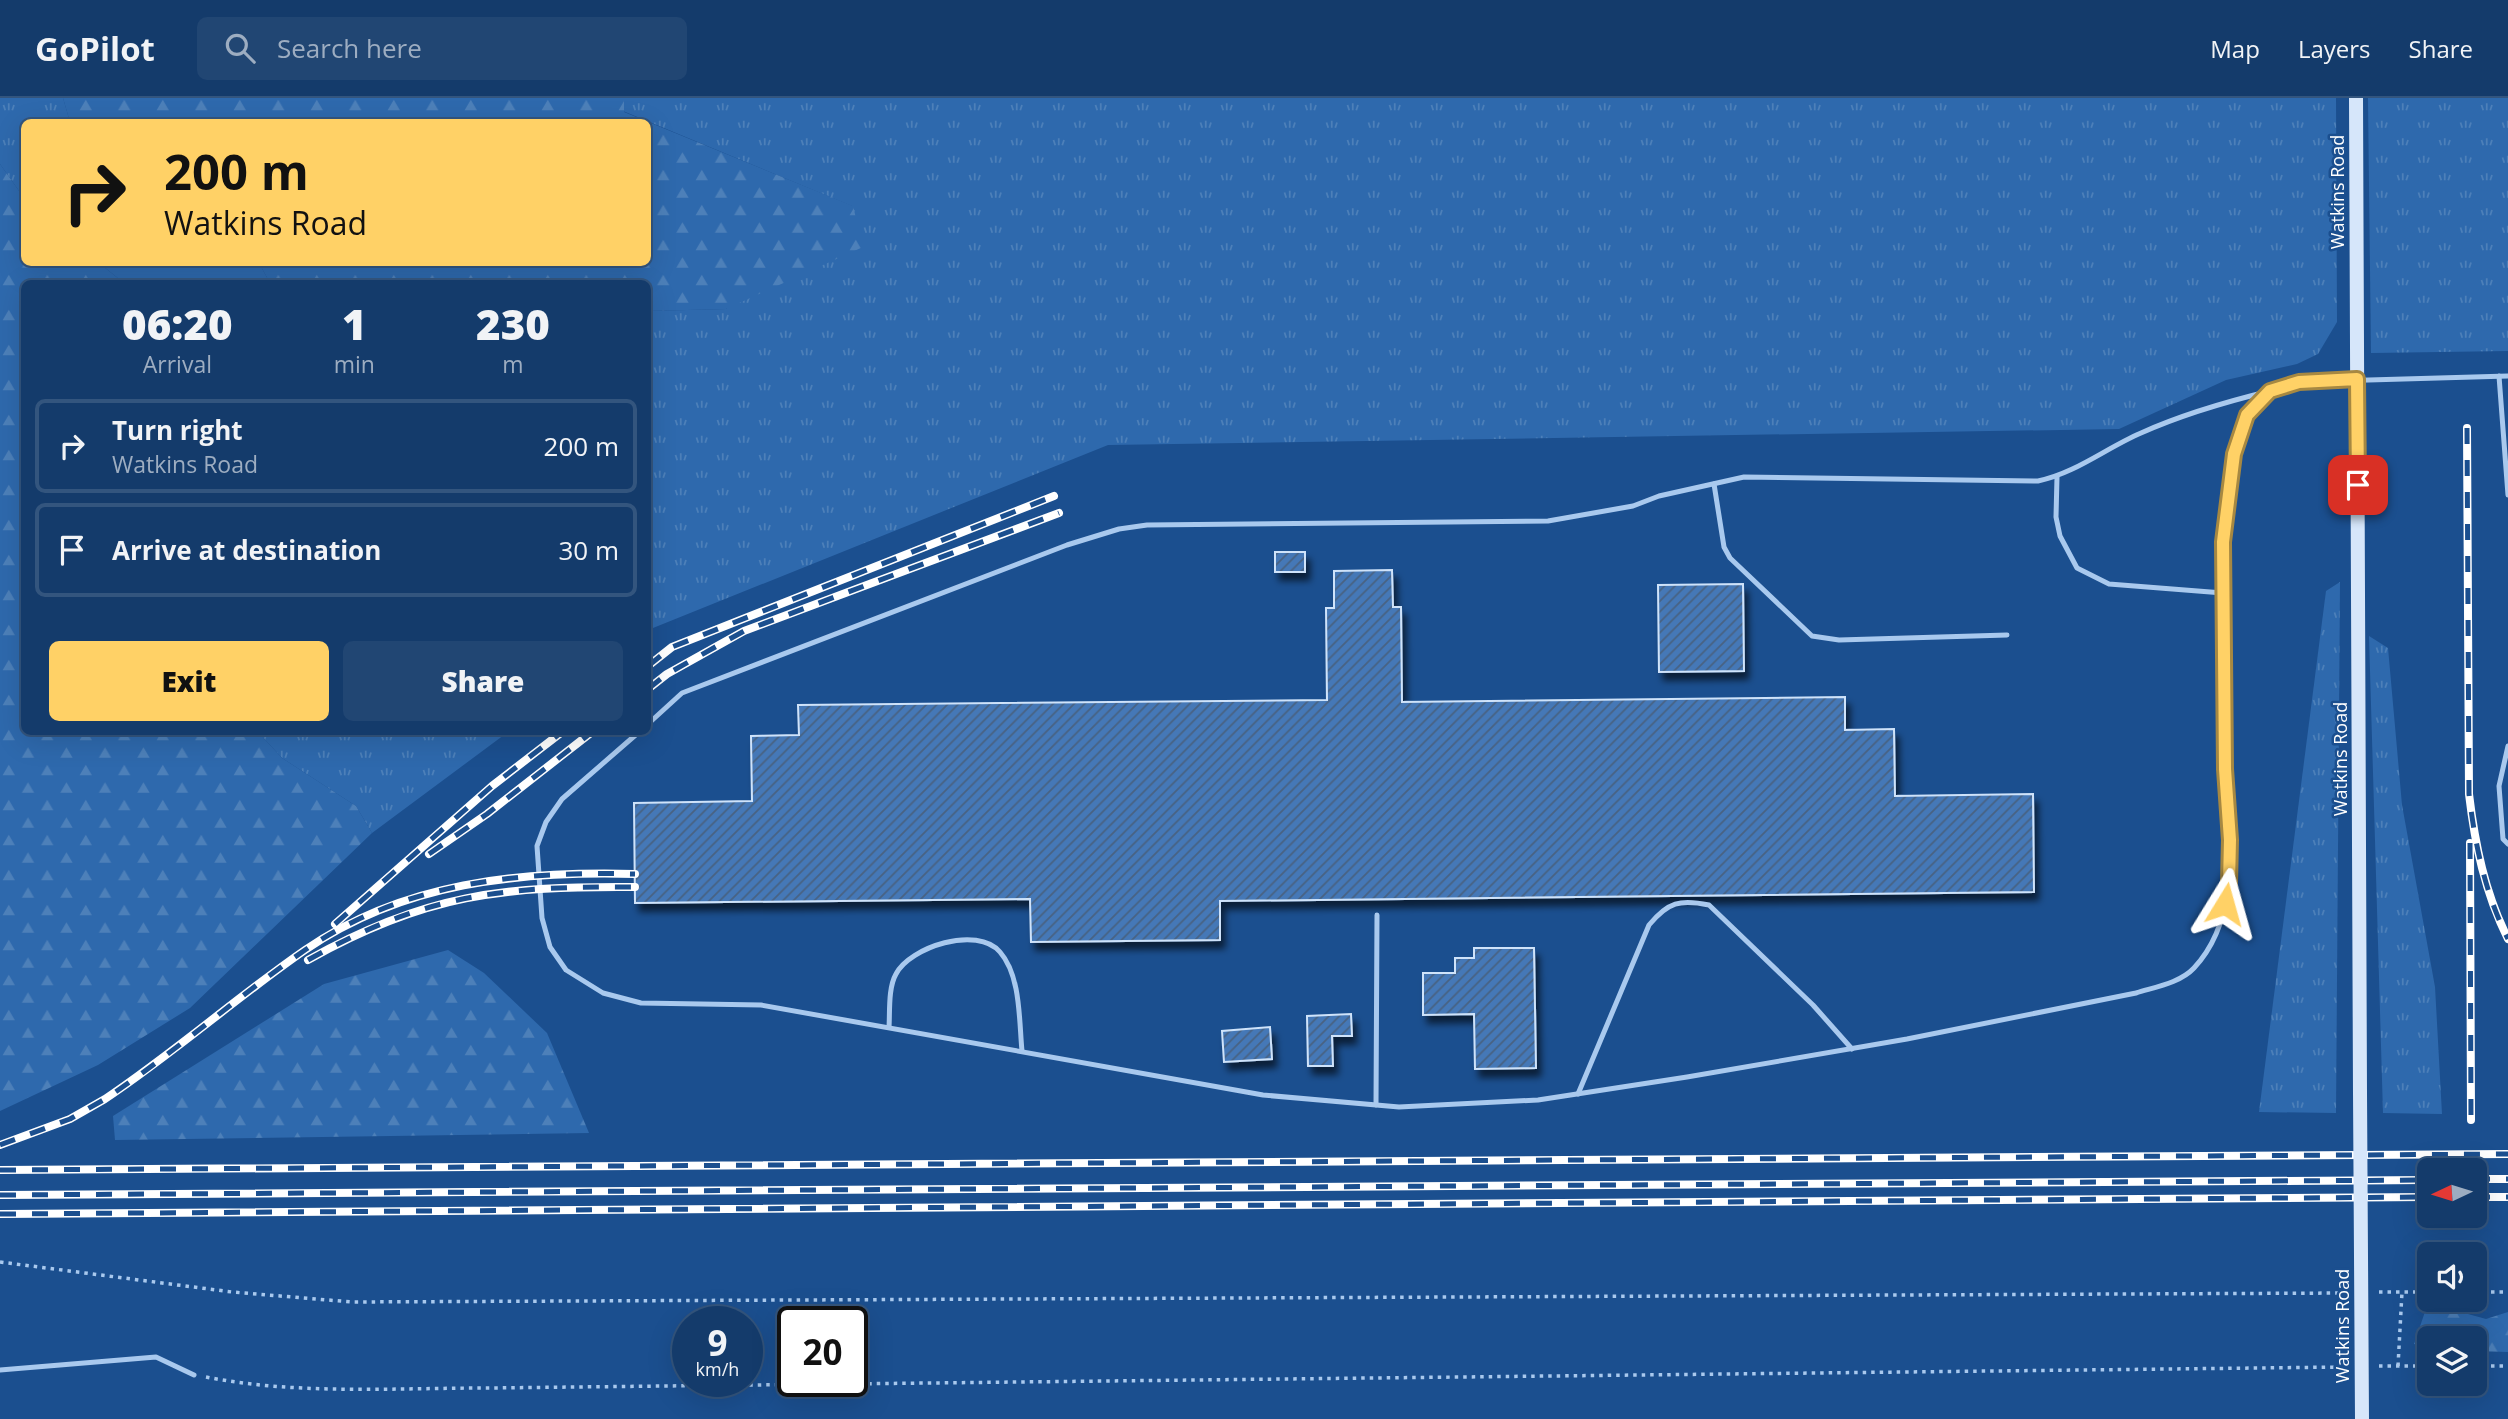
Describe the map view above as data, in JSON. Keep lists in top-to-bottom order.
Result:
{
  "streets": {
    "street": ["Watkins Road"]
  },
  "north": "left",
  "page": {
    "header": "GoPilot",
    "search": "Search here",
    "nav": ["Map", "Layers", "Share"],
    "turn": ["200 m", "Watkins Road"],
    "eta": [
      "06:20",
      "Arrival",
      "1",
      "min",
      "230",
      "m"
    ],
    "list": [
      {
        "name": "Turn right",
        "note": "Watkins Road",
        "value": "200 m"
      },
      {
        "name": "Arrive at destination",
        "value": "30 m"
      }
    ],
    "buttons": ["Exit", "Share"],
    "speed": "9 km/h",
    "limit": "20"
  }
}
